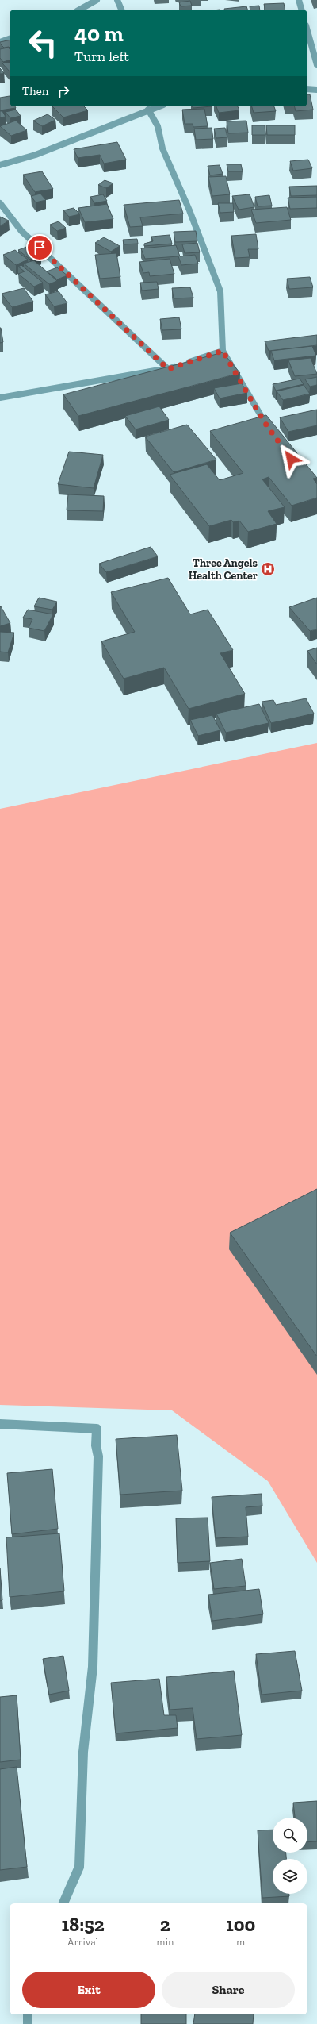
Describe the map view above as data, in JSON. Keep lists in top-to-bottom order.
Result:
{
  "places": {
    "hospital": ["Three Angels Health Center"]
  },
  "page": {
    "turn": ["40 m", "Turn left"],
    "then": "Then",
    "eta": [
      "18:52",
      "Arrival",
      "2",
      "min",
      "100",
      "m"
    ],
    "buttons": ["Exit", "Share"]
  }
}
